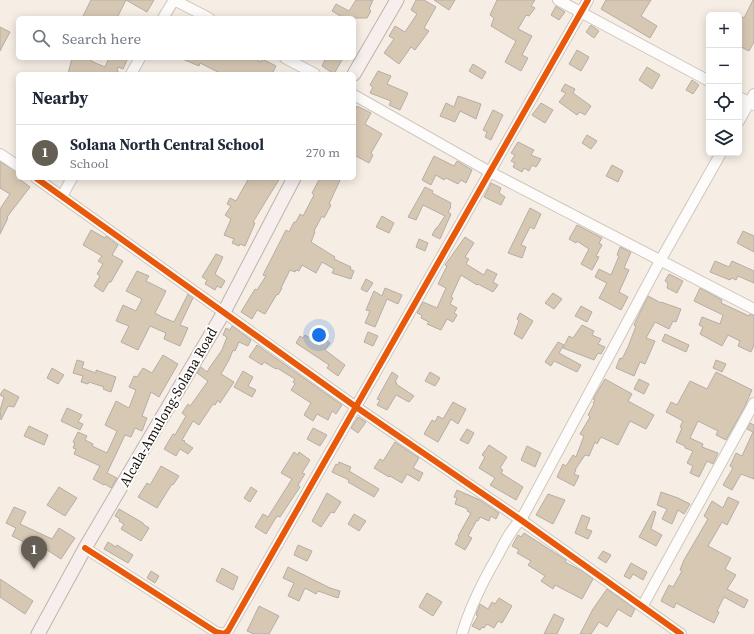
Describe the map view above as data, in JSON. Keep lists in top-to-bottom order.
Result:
{
  "streets": {
    "main road": ["Alcala-Amulong-Solana Road"]
  },
  "page": {
    "map_buttons": ["+", "−"],
    "search": "Search here",
    "heading": "Nearby",
    "list": [
      {
        "mark": "1",
        "name": "Solana North Central School",
        "note": "School",
        "value": "270 m"
      }
    ],
    "pins": "1"
  }
}
